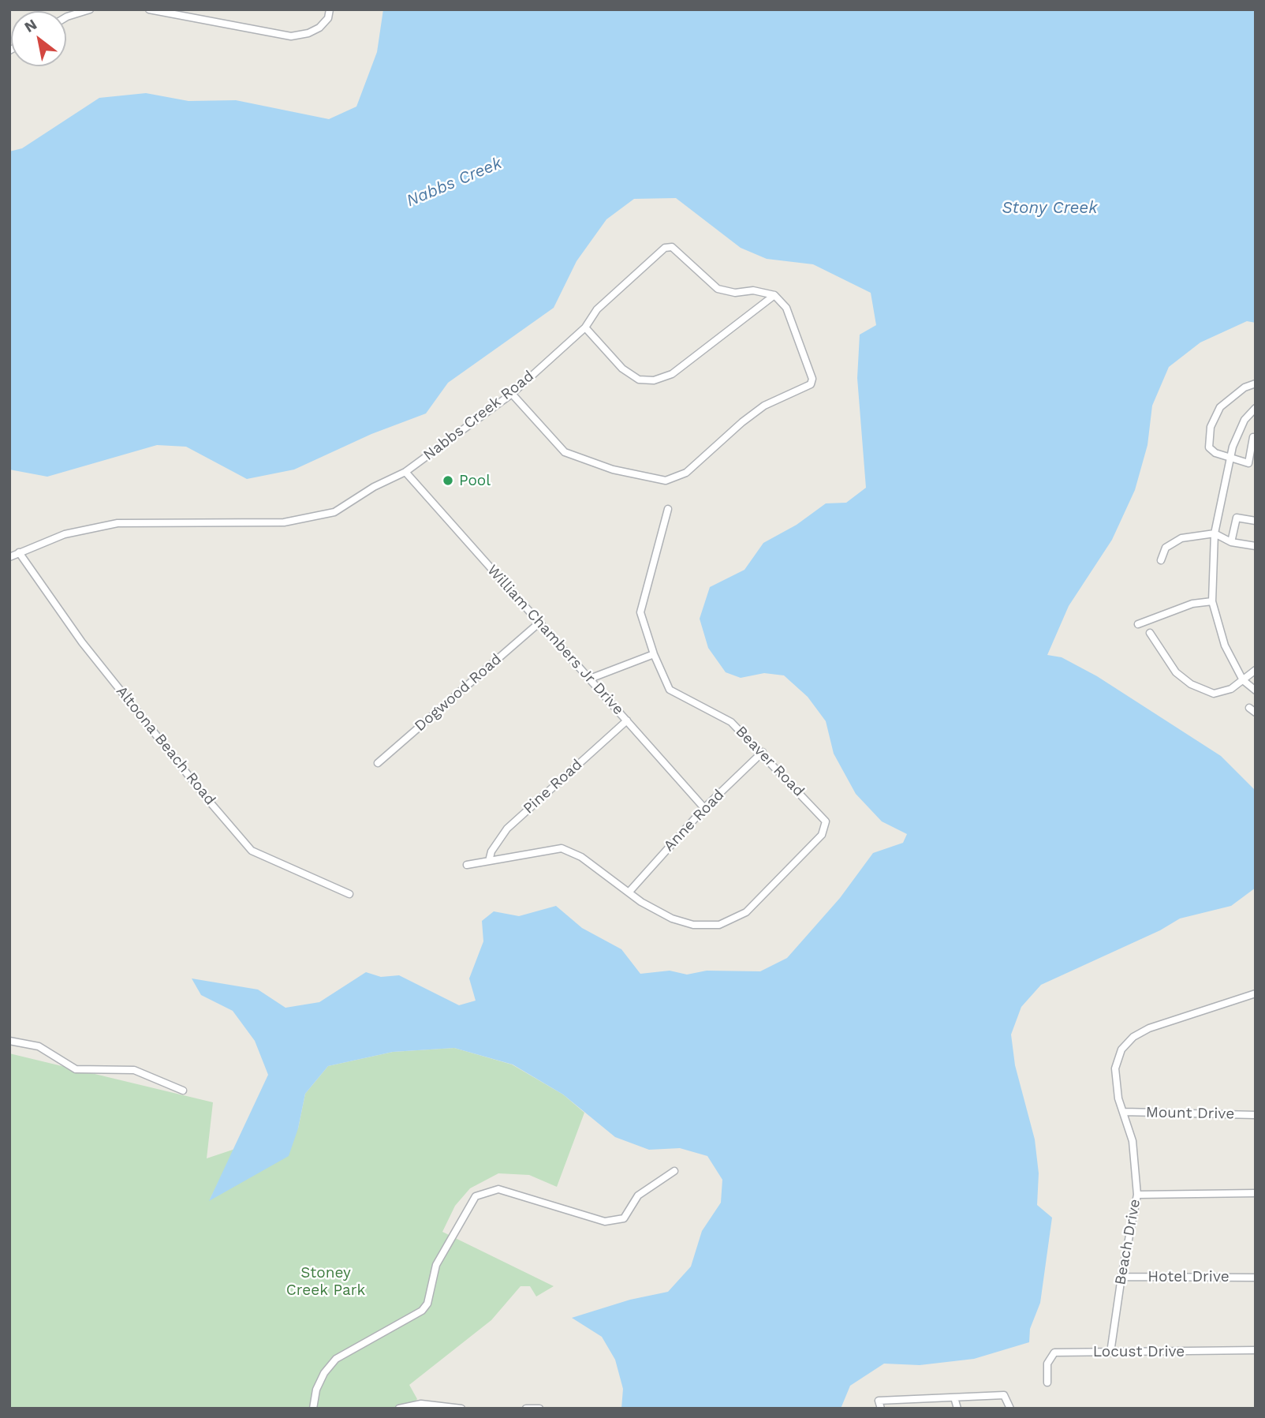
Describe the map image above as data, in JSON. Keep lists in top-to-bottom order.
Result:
{
  "streets": {
    "street": [
      "Nabbs Creek Road",
      "William Chambers Jr Drive",
      "Dogwood Road",
      "Altoona Beach Road",
      "Beaver Road",
      "Pine Road",
      "Anne Road",
      "Mount Drive",
      "Beach Drive",
      "Hotel Drive",
      "Locust Drive"
    ]
  },
  "crossings": [
    ["Nabbs Creek Road", "William Chambers Jr Drive"],
    ["Nabbs Creek Road", "Altoona Beach Road"],
    ["William Chambers Jr Drive", "Dogwood Road"],
    ["William Chambers Jr Drive", "Pine Road"],
    ["William Chambers Jr Drive", "Anne Road"],
    ["Beaver Road", "Anne Road"],
    ["Mount Drive", "Beach Drive"],
    ["Beach Drive", "Hotel Drive"],
    ["Beach Drive", "Locust Drive"]
  ],
  "water": ["Nabbs Creek", "Stony Creek"],
  "parks": ["Stoney Creek Park"],
  "places": ["Pool"],
  "north": "top left"
}
